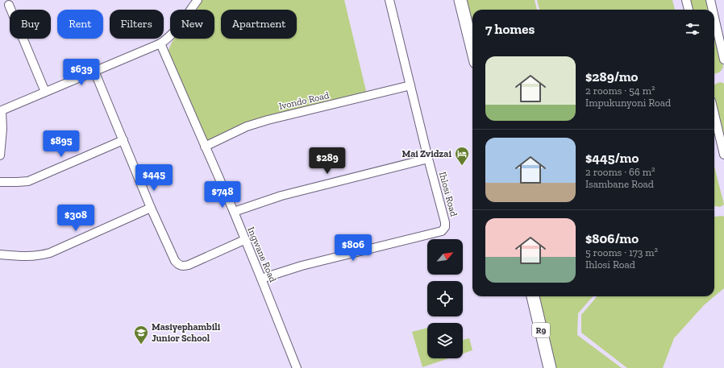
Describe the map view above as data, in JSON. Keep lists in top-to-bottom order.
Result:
{
  "streets": {
    "highway": ["R9"],
    "street": ["Ivondo Road", "Ihlosi Road", "Ingwane Road"]
  },
  "crossings": [
    ["Ivondo Road", "Ihlosi Road"],
    ["Ivondo Road", "Ingwane Road"],
    ["Ihlosi Road", "Ingwane Road"]
  ],
  "places": {
    "hotel": ["Mai Zvidzai"],
    "school or university": ["Masiyephambili Junior School"]
  },
  "north": "top right",
  "page": {
    "chip": [
      "Buy",
      "Rent",
      "Filters",
      "New",
      "Apartment"
    ],
    "heading": "7 homes",
    "list": [
      {
        "name": "$289/mo",
        "note": "2 rooms · 54 m² · Impukunyoni Road"
      },
      {
        "name": "$445/mo",
        "note": "2 rooms · 66 m² · Isambane Road"
      },
      {
        "name": "$806/mo",
        "note": "5 rooms · 173 m² · Ihlosi Road"
      }
    ],
    "price": [
      "$639",
      "$895",
      "$289",
      "$445",
      "$748",
      "$308",
      "$806"
    ]
  }
}
